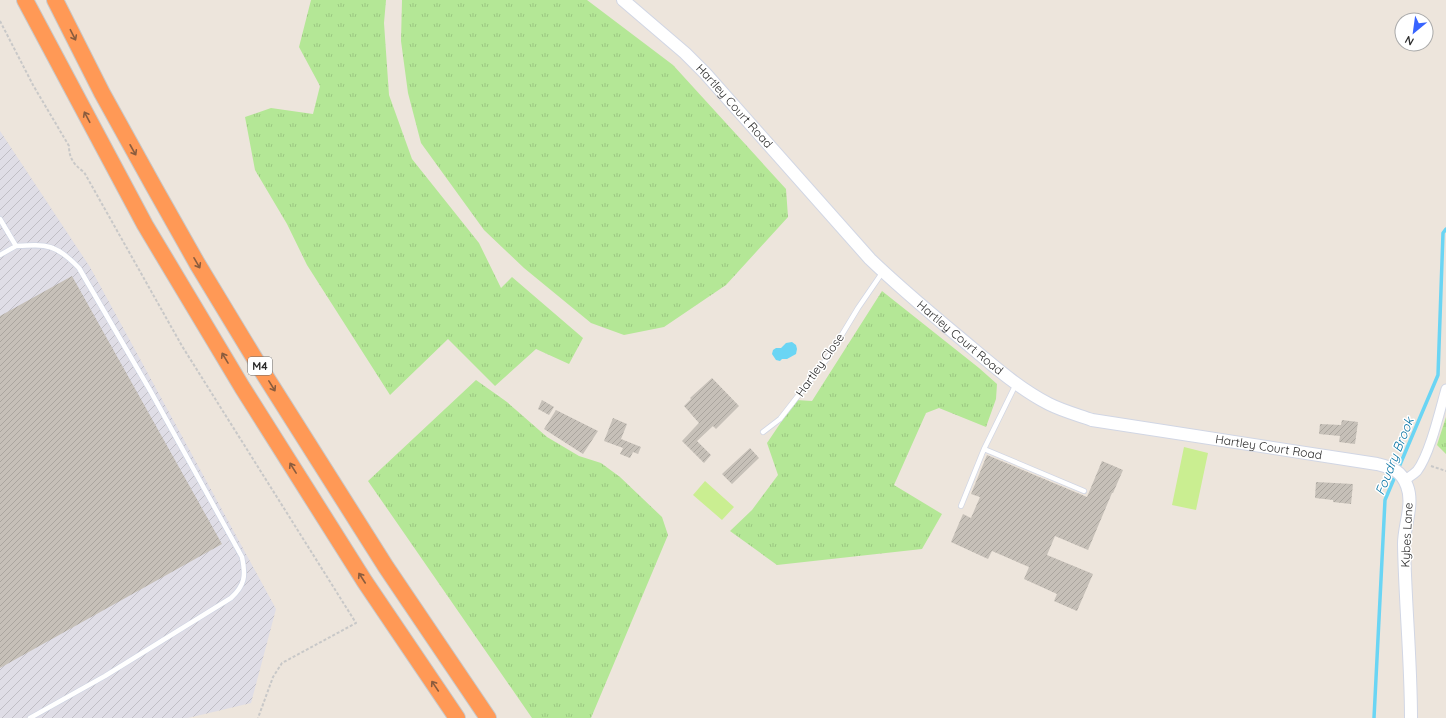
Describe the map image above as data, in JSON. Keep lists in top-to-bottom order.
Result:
{
  "streets": {
    "highway": ["M4"],
    "street": ["Hartley Court Road", "Kybes Lane"],
    "lane": ["Hartley Close"]
  },
  "crossings": [
    ["Hartley Court Road", "Hartley Close"],
    ["Hartley Court Road", "Kybes Lane"]
  ],
  "water": ["Foudry Brook"],
  "north": "bottom left"
}
